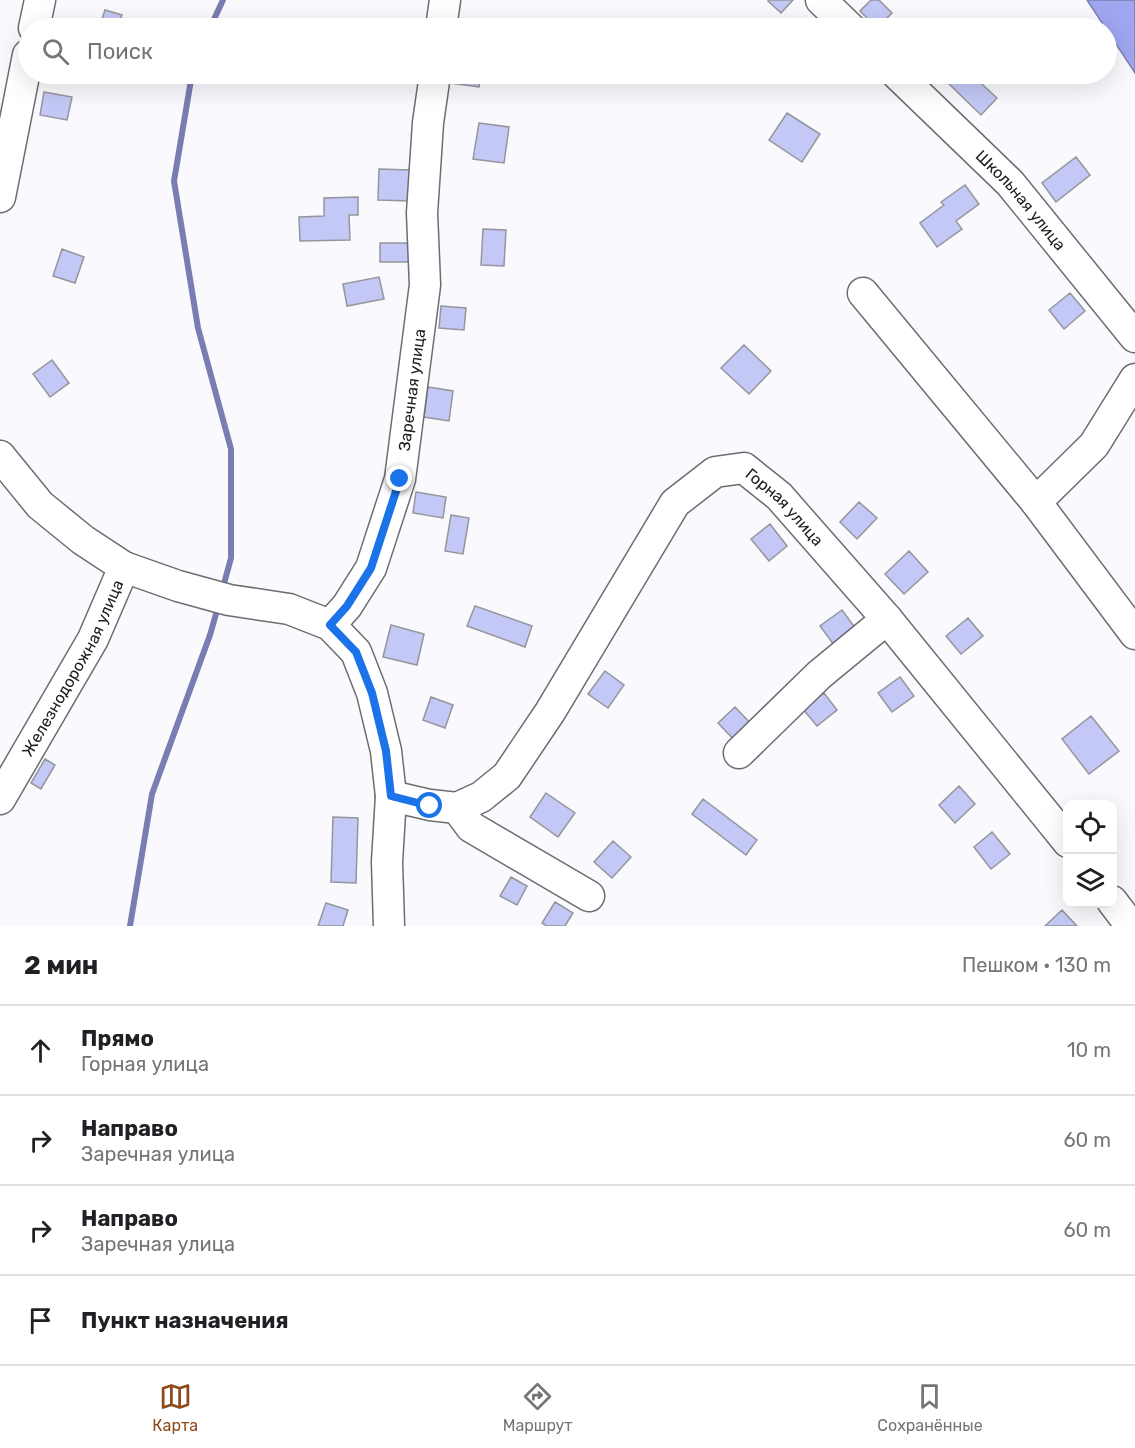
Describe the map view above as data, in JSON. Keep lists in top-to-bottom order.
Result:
{
  "streets": {
    "street": [
      "Школьная улица",
      "Заречная улица",
      "Горная улица",
      "Железнодорожная улица"
    ]
  },
  "page": {
    "search": "Поиск",
    "heading": ["2 мин", "Пешком · 130 m"],
    "list": [
      ["Прямо", "Горная улица", "10 m"],
      ["Направо", "Заречная улица", "60 m"],
      ["Направо", "Заречная улица", "60 m"],
      "Пункт назначения"
    ],
    "nav": ["Карта", "Маршрут", "Сохранённые"]
  }
}
